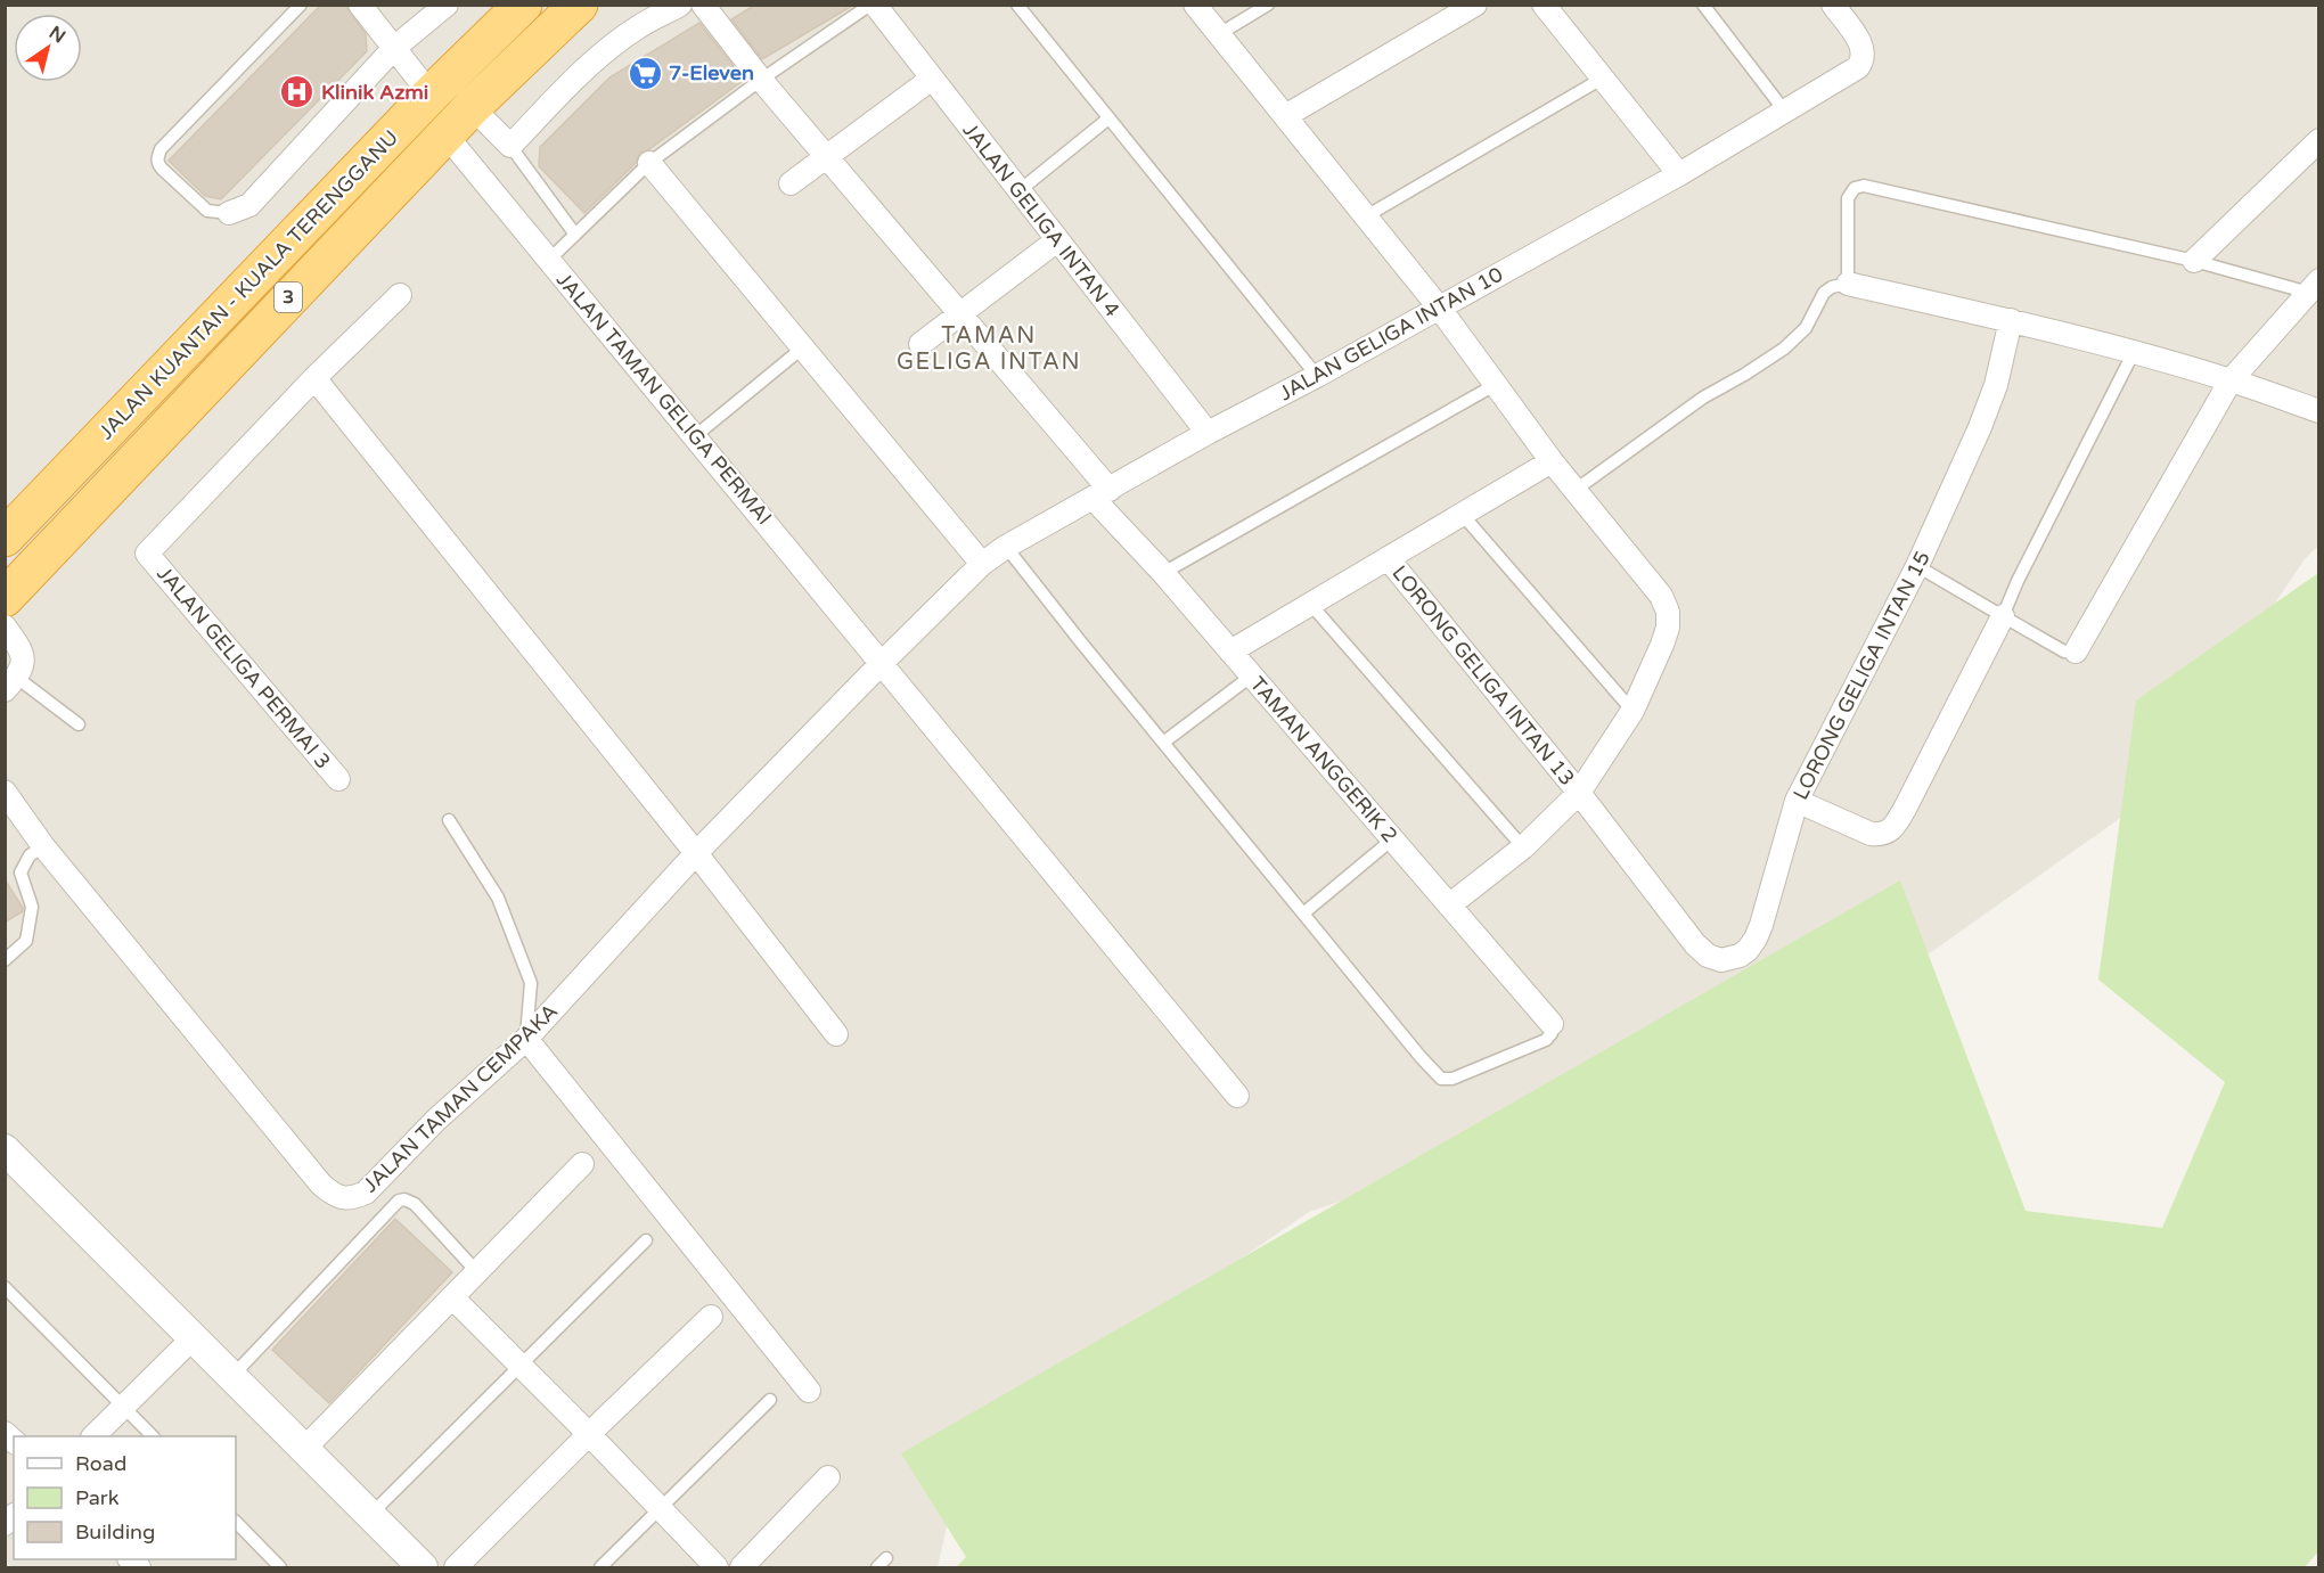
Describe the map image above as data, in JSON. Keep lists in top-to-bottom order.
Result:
{
  "streets": {
    "highway": ["JALAN KUANTAN - KUALA TERENGGANU", "3"],
    "street": [
      "JALAN GELIGA INTAN 4",
      "JALAN GELIGA INTAN 10",
      "JALAN TAMAN GELIGA PERMAI",
      "JALAN GELIGA PERMAI 3",
      "LORONG GELIGA INTAN 13",
      "LORONG GELIGA INTAN 15",
      "TAMAN ANGGERIK 2",
      "JALAN TAMAN CEMPAKA"
    ]
  },
  "crossings": [
    ["JALAN GELIGA INTAN 4", "JALAN GELIGA INTAN 10"],
    ["JALAN KUANTAN - KUALA TERENGGANU", "JALAN TAMAN GELIGA PERMAI"],
    ["JALAN GELIGA INTAN 10", "JALAN TAMAN GELIGA PERMAI"],
    ["JALAN GELIGA INTAN 10", "TAMAN ANGGERIK 2"],
    ["JALAN GELIGA INTAN 10", "JALAN TAMAN CEMPAKA"],
    ["JALAN TAMAN GELIGA PERMAI", "JALAN TAMAN CEMPAKA"],
    ["LORONG GELIGA INTAN 13", "LORONG GELIGA INTAN 15"]
  ],
  "districts": ["TAMAN GELIGA INTAN"],
  "places": {
    "supermarket": ["7-Eleven"],
    "hospital": ["Klinik Azmi"]
  },
  "legend": ["Road", "Park", "Building"],
  "north": "top right"
}
